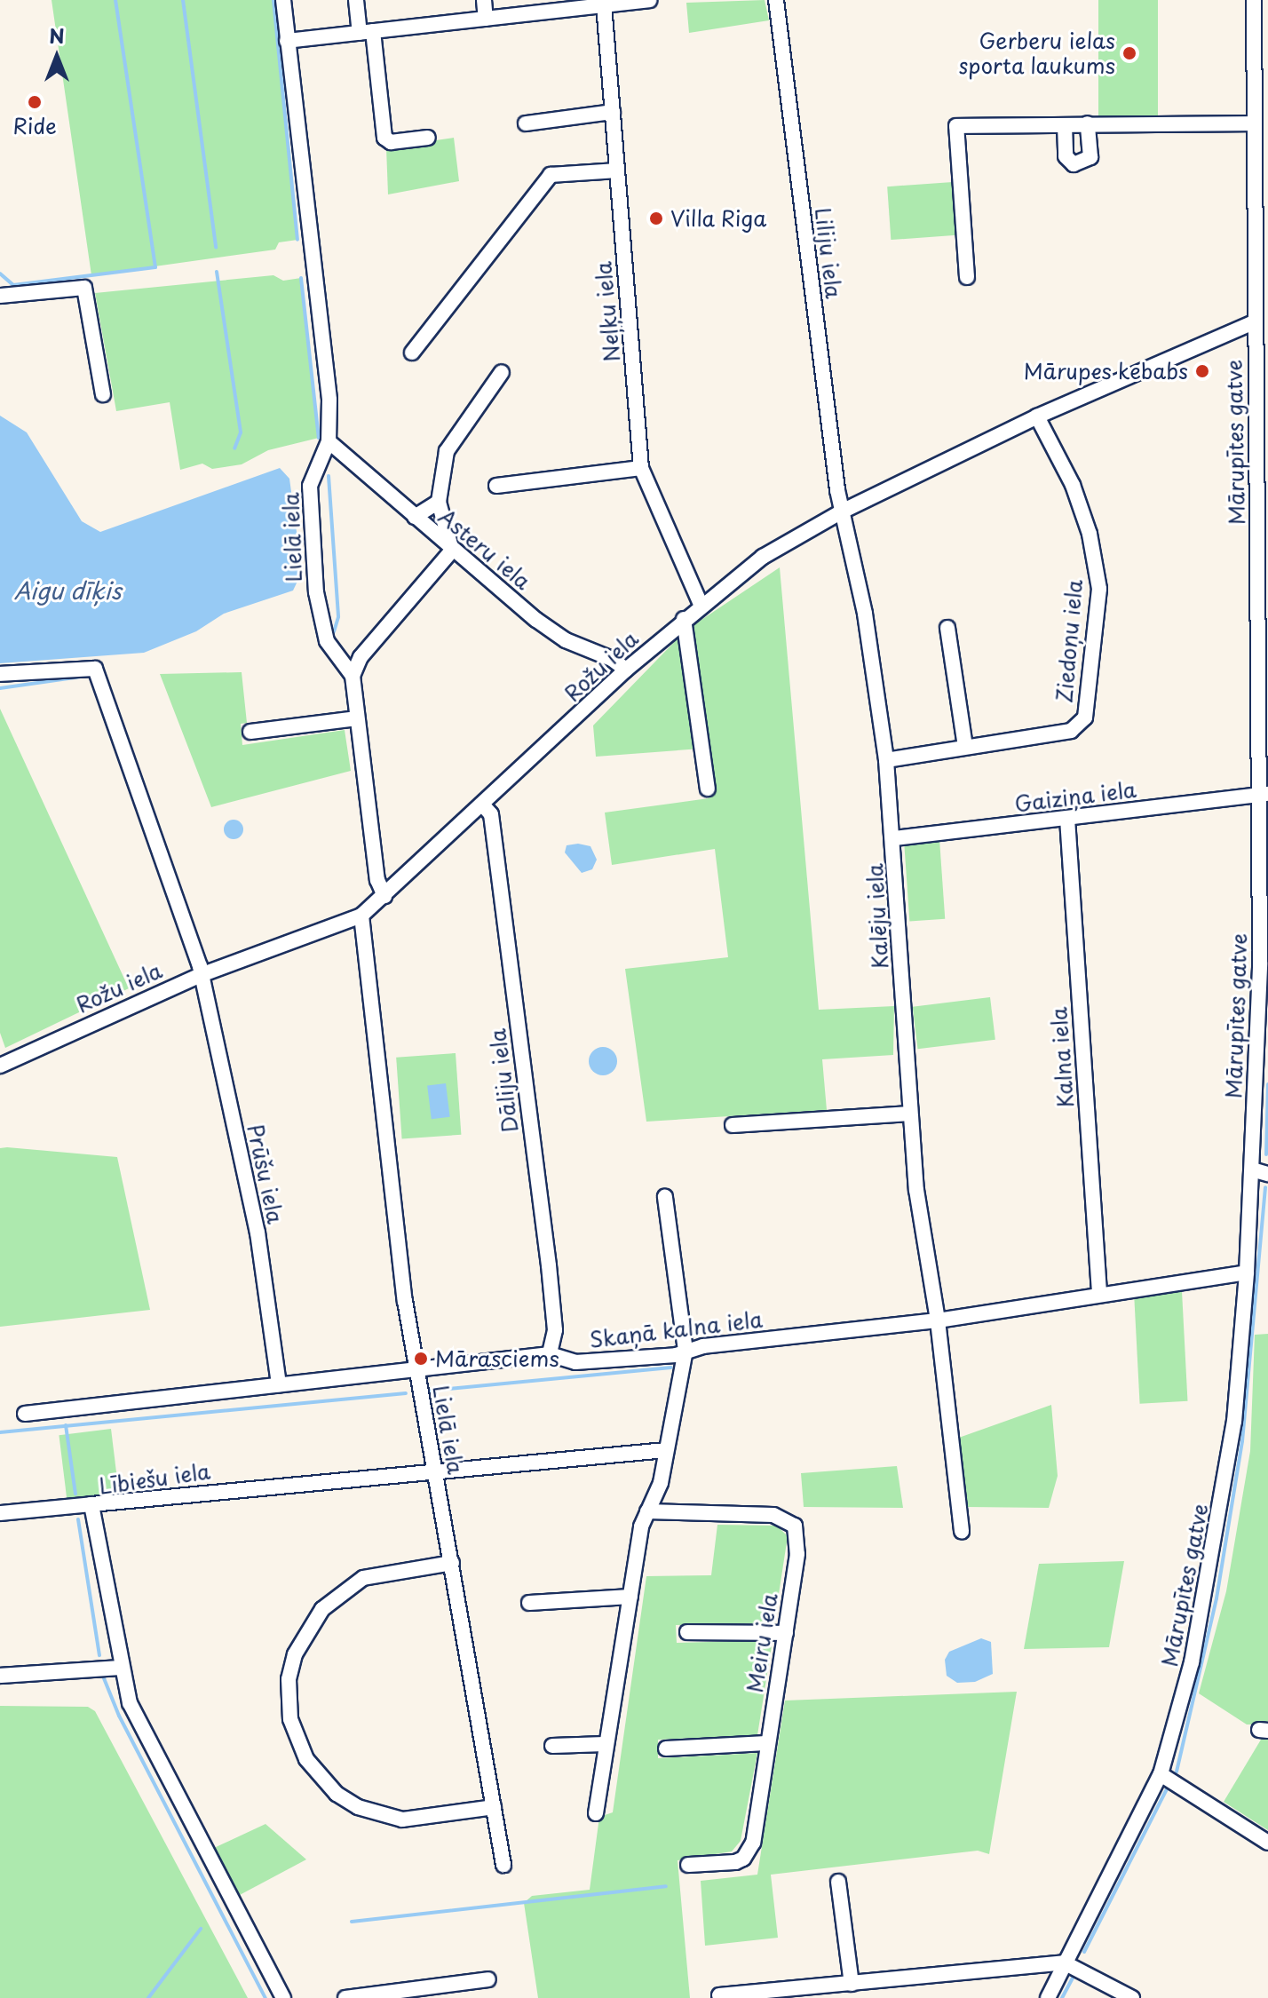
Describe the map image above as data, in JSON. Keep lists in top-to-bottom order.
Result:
{
  "streets": {
    "street": [
      "Liliju iela",
      "Neļķu iela",
      "Mārupītes gatve",
      "Lielā iela",
      "Asteru iela",
      "Ziedoņu iela",
      "Rožu iela",
      "Gaiziņa iela",
      "Kalēju iela",
      "Kalna iela",
      "Dāliju iela",
      "Prūšu iela",
      "Skaņā kalna iela",
      "Lībiešu iela",
      "Meiru iela"
    ]
  },
  "crossings": [
    ["Liliju iela", "Rožu iela"],
    ["Liliju iela", "Kalēju iela"],
    ["Neļķu iela", "Rožu iela"],
    ["Mārupītes gatve", "Rožu iela"],
    ["Mārupītes gatve", "Gaiziņa iela"],
    ["Mārupītes gatve", "Skaņā kalna iela"],
    ["Lielā iela", "Asteru iela"],
    ["Lielā iela", "Rožu iela"],
    ["Lielā iela", "Skaņā kalna iela"],
    ["Lielā iela", "Lībiešu iela"],
    ["Asteru iela", "Rožu iela"],
    ["Ziedoņu iela", "Rožu iela"],
    ["Ziedoņu iela", "Kalēju iela"],
    ["Rožu iela", "Kalēju iela"],
    ["Rožu iela", "Dāliju iela"],
    ["Rožu iela", "Prūšu iela"],
    ["Gaiziņa iela", "Kalēju iela"],
    ["Gaiziņa iela", "Kalna iela"],
    ["Kalēju iela", "Skaņā kalna iela"],
    ["Kalna iela", "Skaņā kalna iela"],
    ["Dāliju iela", "Skaņā kalna iela"],
    ["Prūšu iela", "Skaņā kalna iela"]
  ],
  "water": ["Aigu dīķis"],
  "places": [
    "Gerberu ielas sporta laukums",
    "Ride",
    "Villa Riga",
    "Mārupes kebabs",
    "Mārasciems"
  ],
  "north": "top"
}
